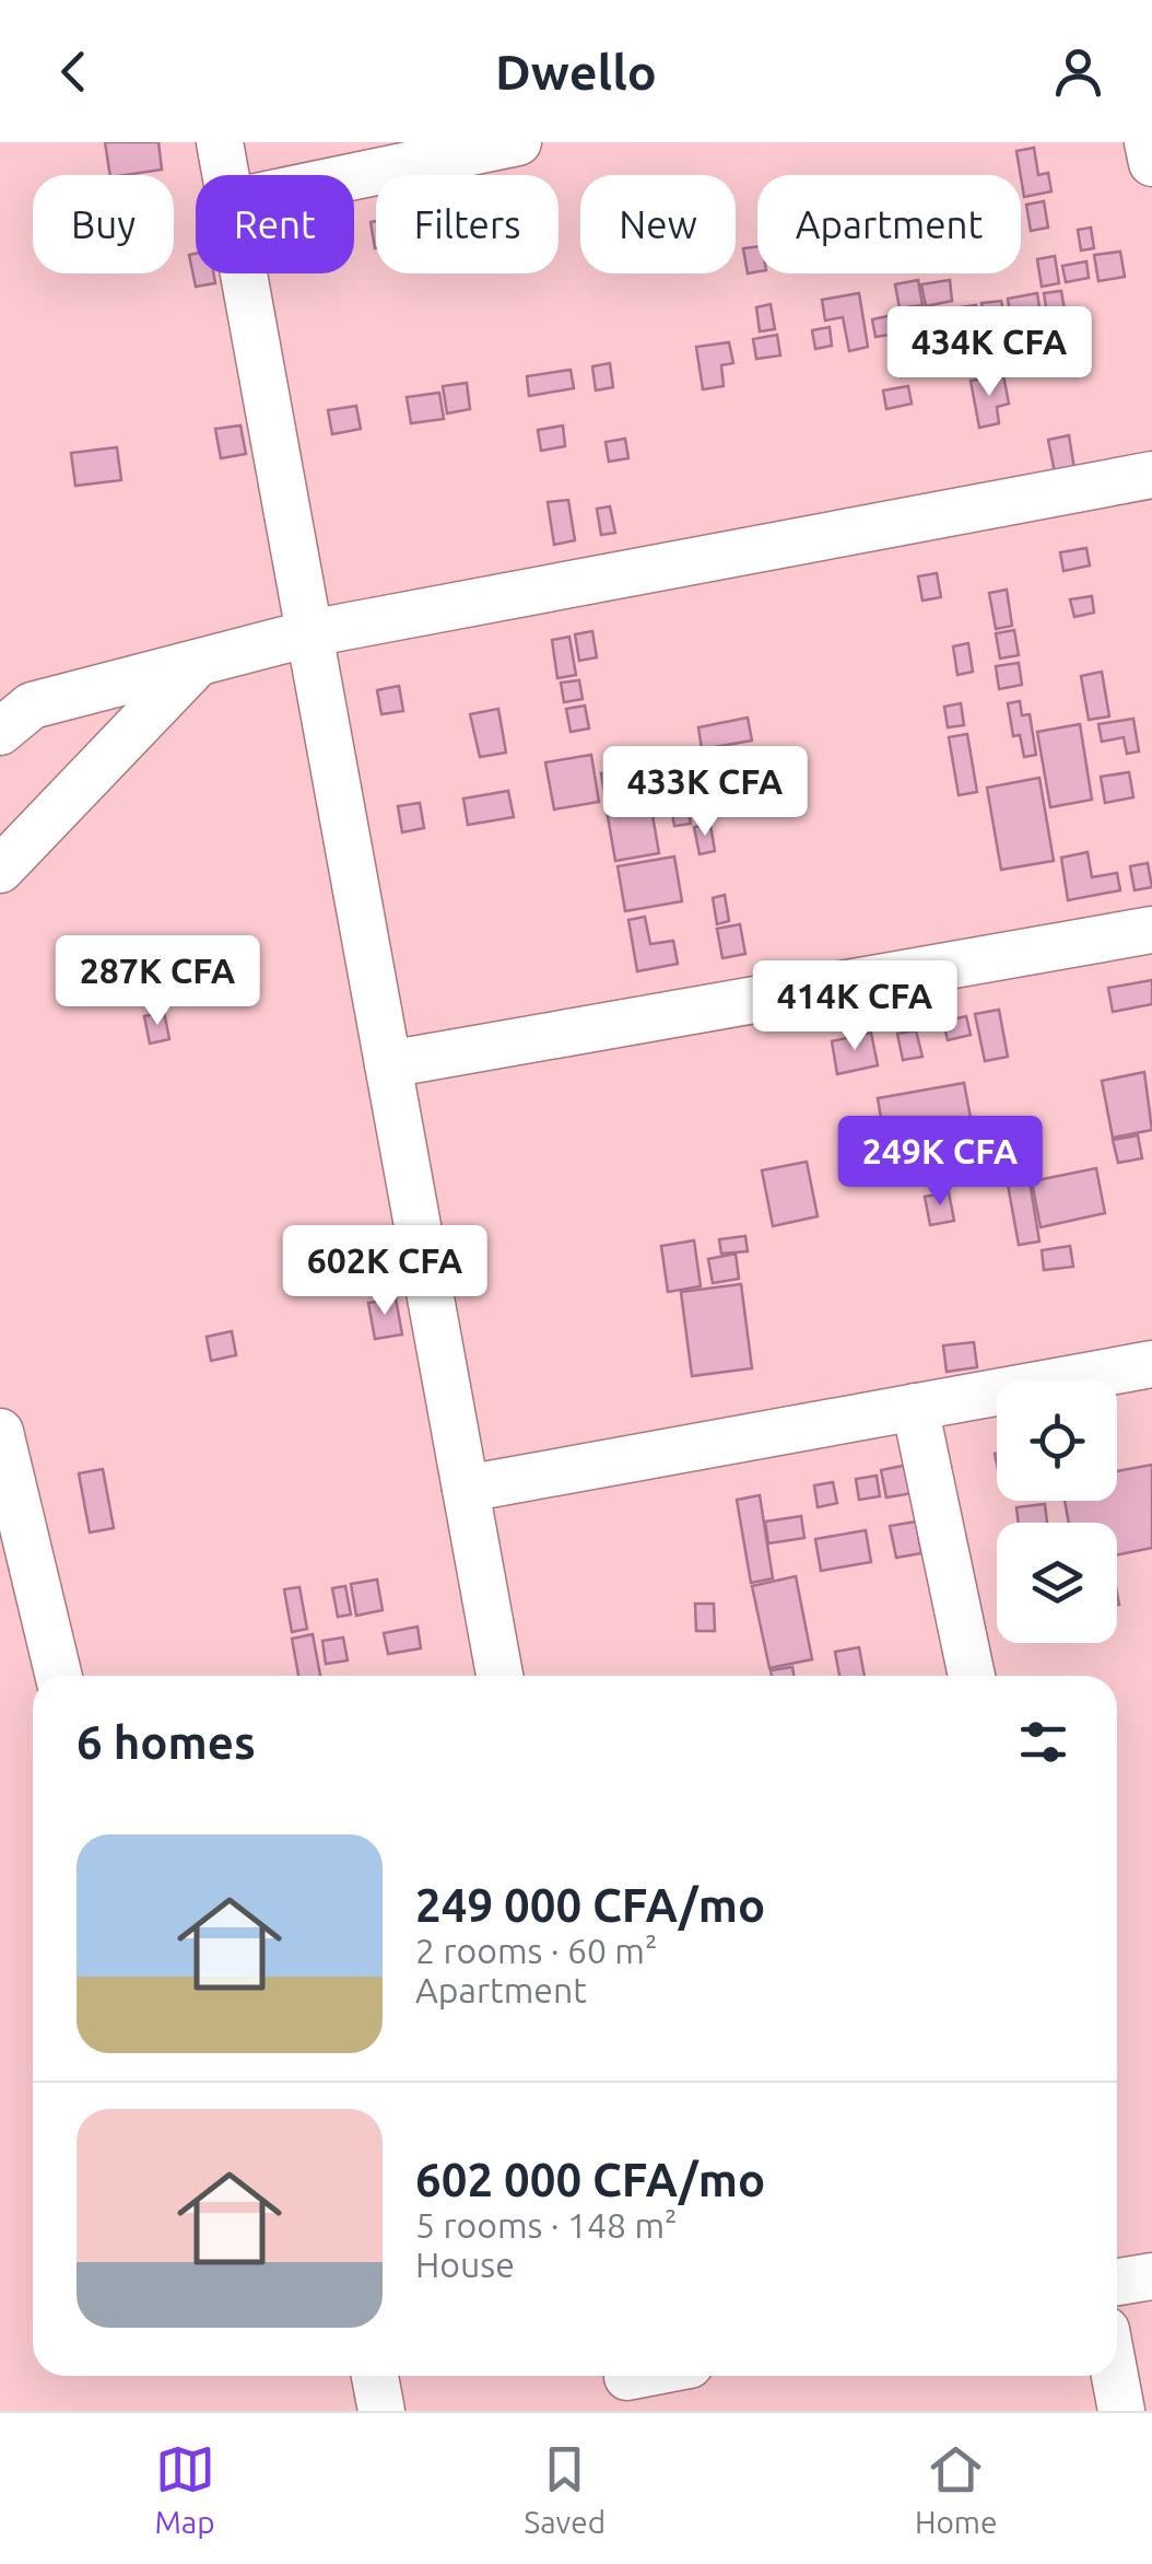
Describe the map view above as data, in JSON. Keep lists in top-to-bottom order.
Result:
{
  "page": {
    "header": "Dwello",
    "chip": [
      "Buy",
      "Rent",
      "Filters",
      "New",
      "Apartment"
    ],
    "price": [
      "434K CFA",
      "433K CFA",
      "287K CFA",
      "414K CFA",
      "249K CFA",
      "602K CFA"
    ],
    "heading": "6 homes",
    "list": [
      {
        "name": "249 000 CFA/mo",
        "note": "2 rooms · 60 m² · Apartment"
      },
      {
        "name": "602 000 CFA/mo",
        "note": "5 rooms · 148 m² · House"
      }
    ],
    "tabs": ["Map", "Saved", "Home"]
  }
}
